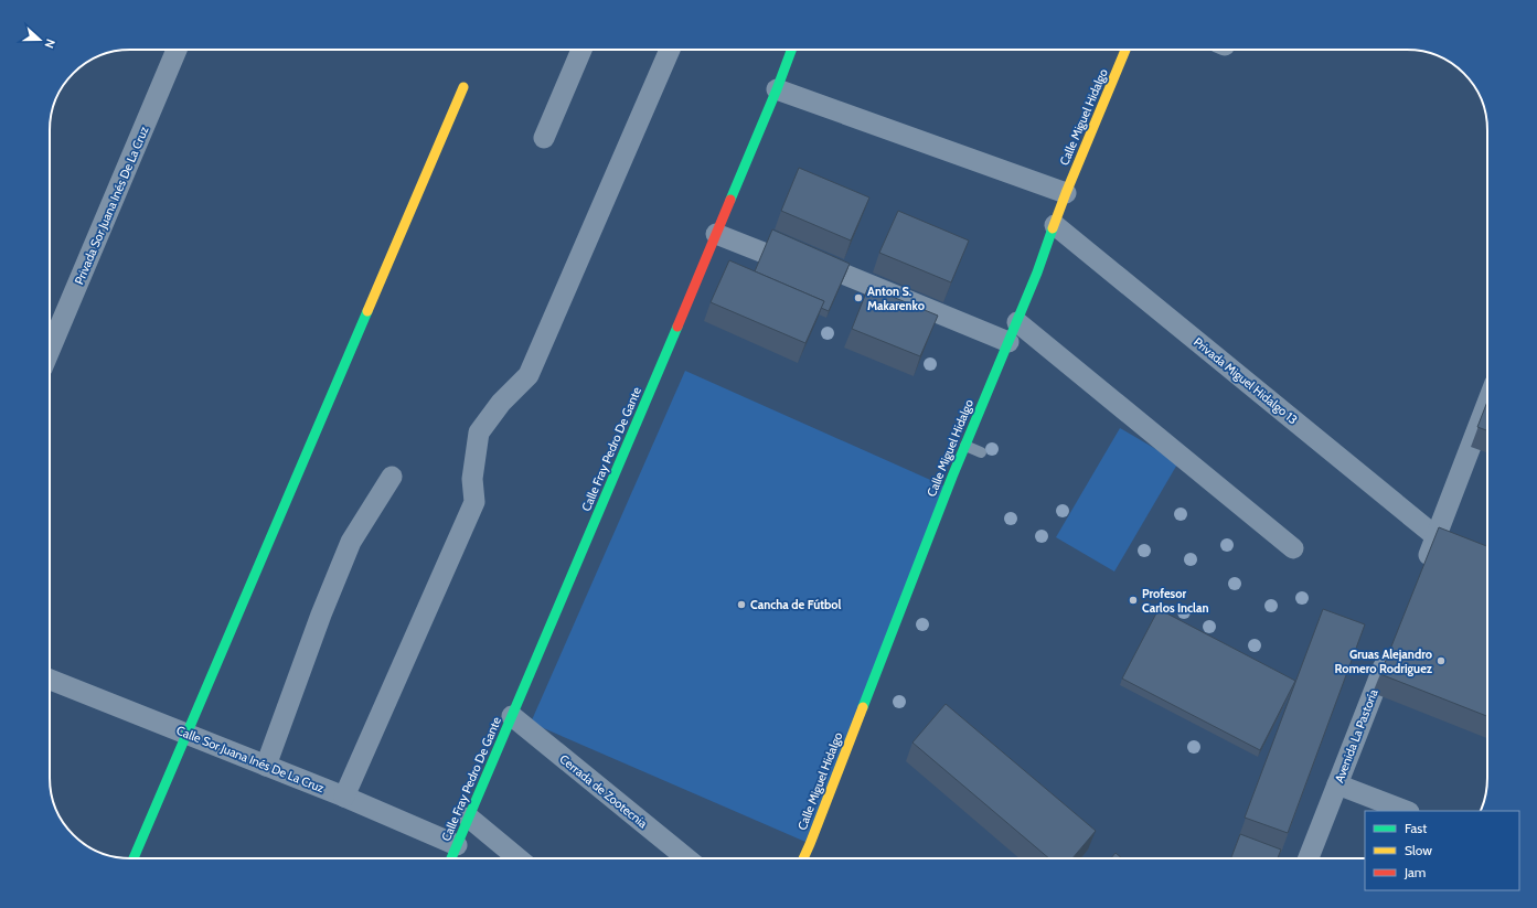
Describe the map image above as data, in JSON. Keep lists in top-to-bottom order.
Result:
{
  "streets": {
    "street": [
      "Calle Miguel Hidalgo",
      "Privada Sor Juana Inés De La Cruz",
      "Privada Miguel Hidalgo 13",
      "Calle Fray Pedro De Gante",
      "Avenida La Pastoría",
      "Calle Sor Juana Inés De La Cruz",
      "Cerrada de Zootecnia"
    ]
  },
  "crossings": [
    ["Calle Miguel Hidalgo", "Privada Miguel Hidalgo 13"],
    ["Calle Fray Pedro De Gante", "Calle Sor Juana Inés De La Cruz"],
    ["Calle Fray Pedro De Gante", "Cerrada de Zootecnia"]
  ],
  "places": [
    "Anton S. Makarenko",
    "Profesor Carlos Inclan",
    "Cancha de Fútbol",
    "Gruas Alejandro Romero Rodriguez"
  ],
  "legend": ["Fast", "Slow", "Jam"],
  "north": "right"
}
